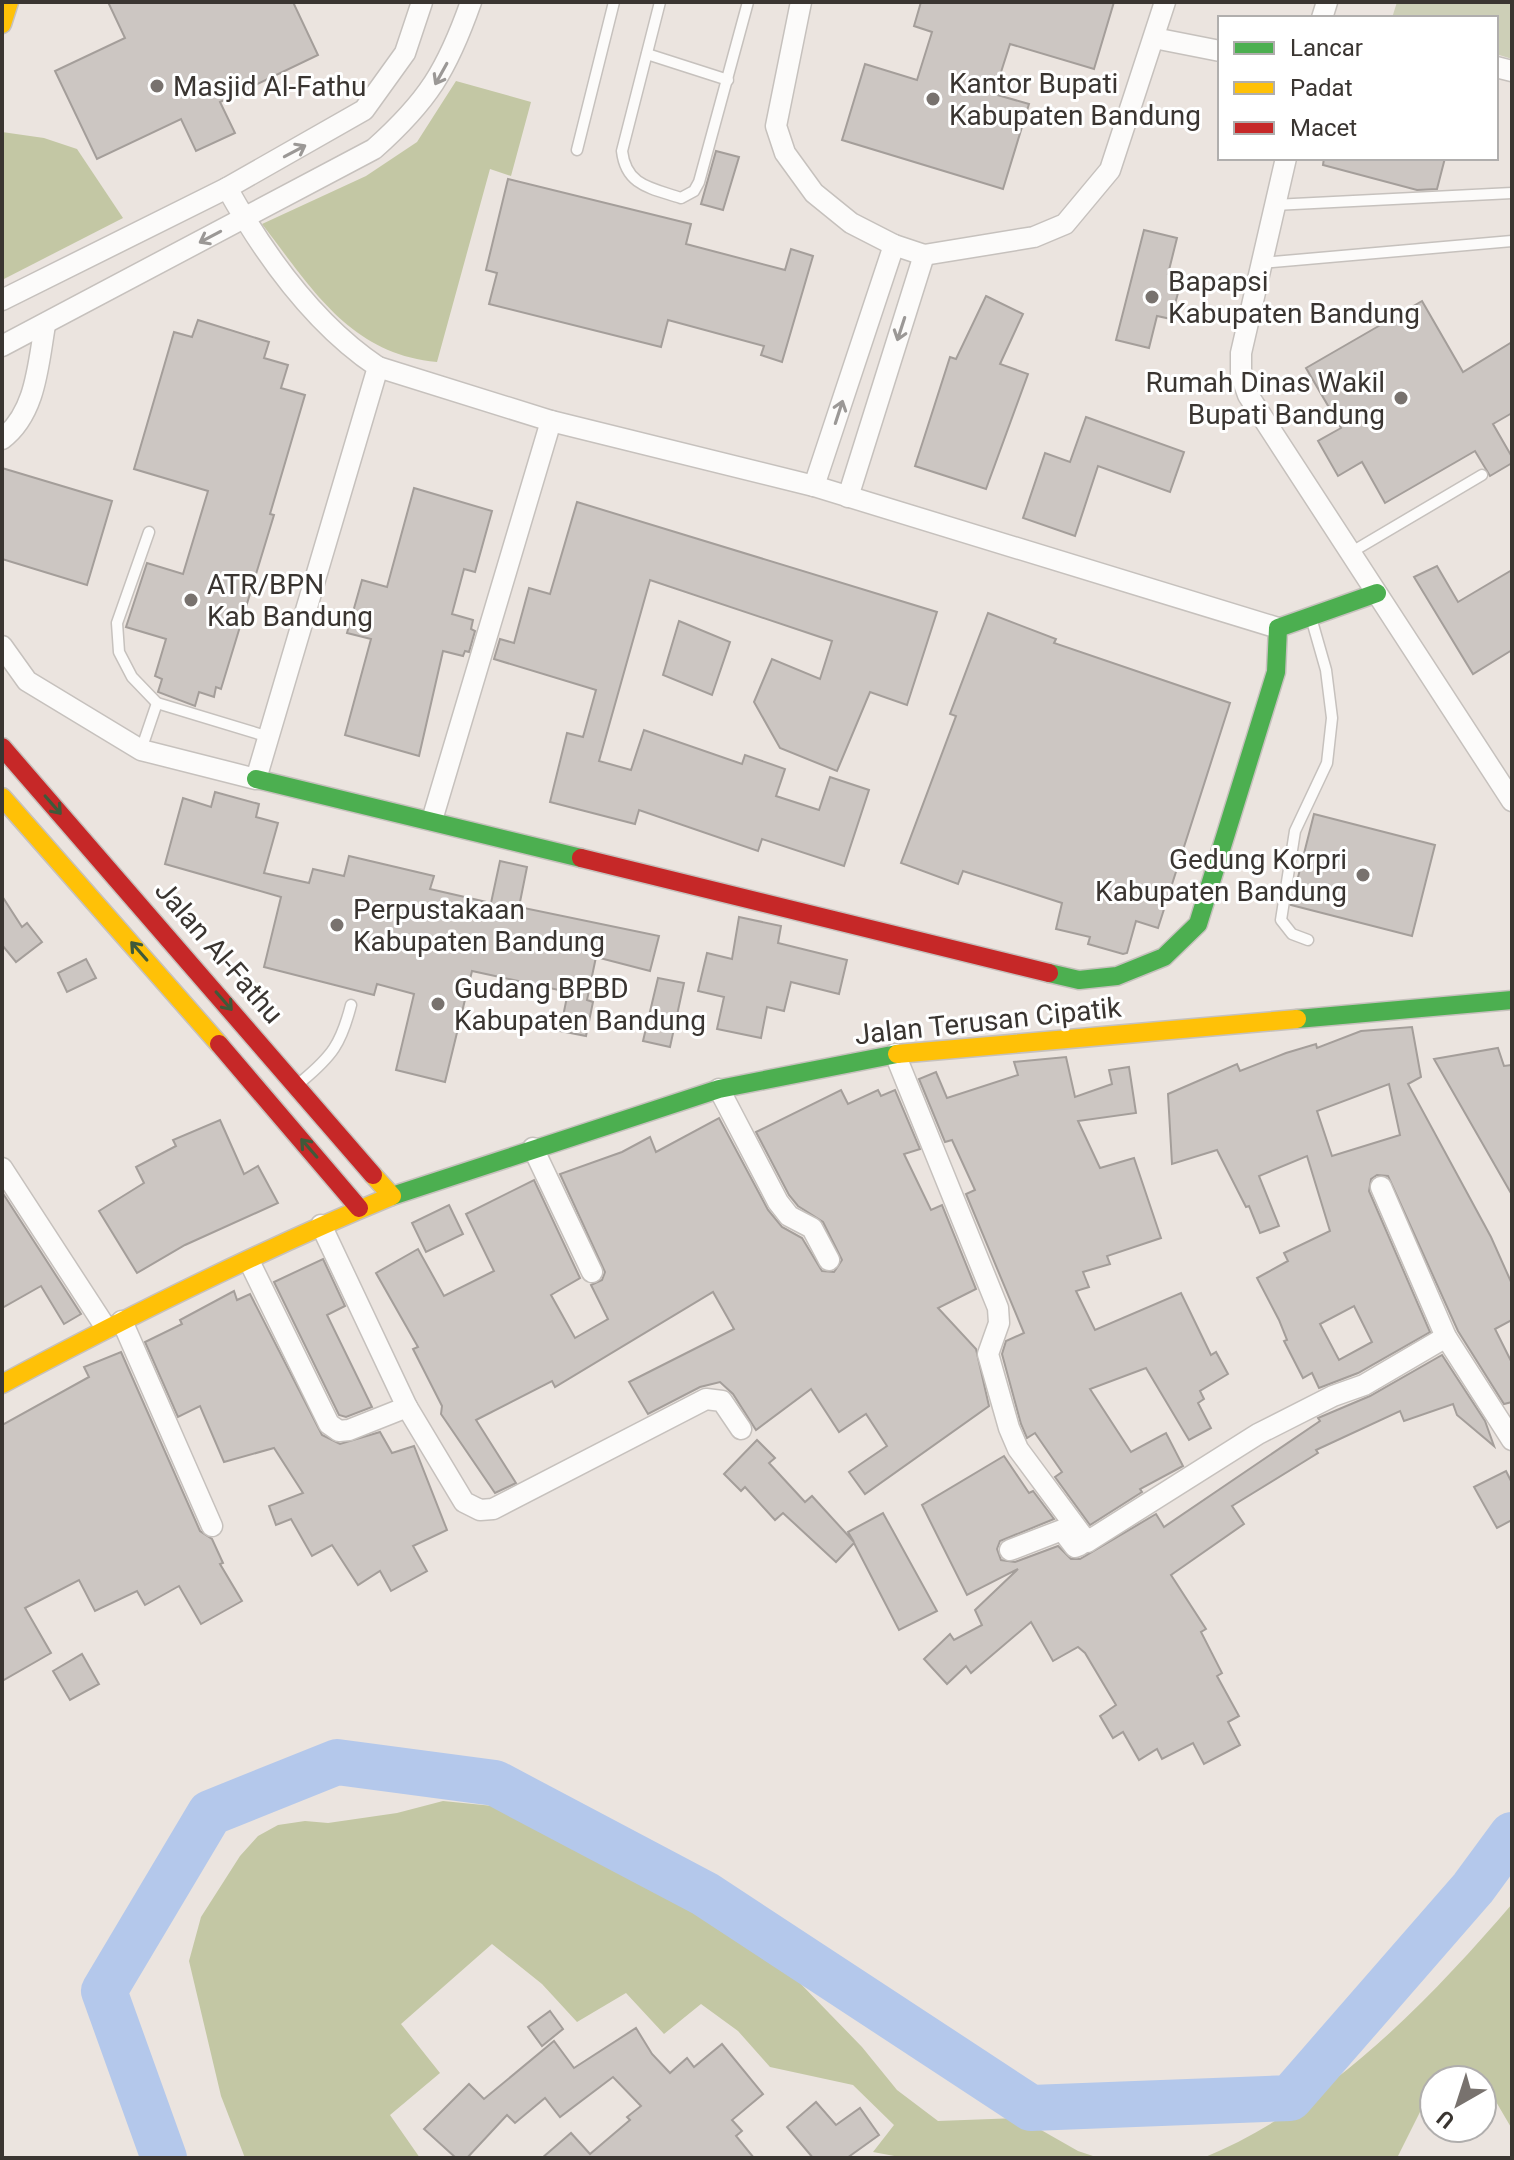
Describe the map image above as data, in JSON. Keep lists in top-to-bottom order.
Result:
{
  "streets": {
    "main road": ["Jalan Al-Fathu", "Jalan Terusan Cipatik"]
  },
  "crossings": [
    ["Jalan Al-Fathu", "Jalan Terusan Cipatik"]
  ],
  "places": [
    "Masjid Al-Fathu",
    "Kantor Bupati Kabupaten Bandung",
    "Bapapsi Kabupaten Bandung",
    "Rumah Dinas Wakil Bupati Bandung",
    "ATR/BPN Kab Bandung",
    "Gedung Korpri Kabupaten Bandung",
    "Perpustakaan Kabupaten Bandung",
    "Gudang BPBD Kabupaten Bandung"
  ],
  "legend": ["Lancar", "Padat", "Macet"],
  "north": "bottom left"
}
